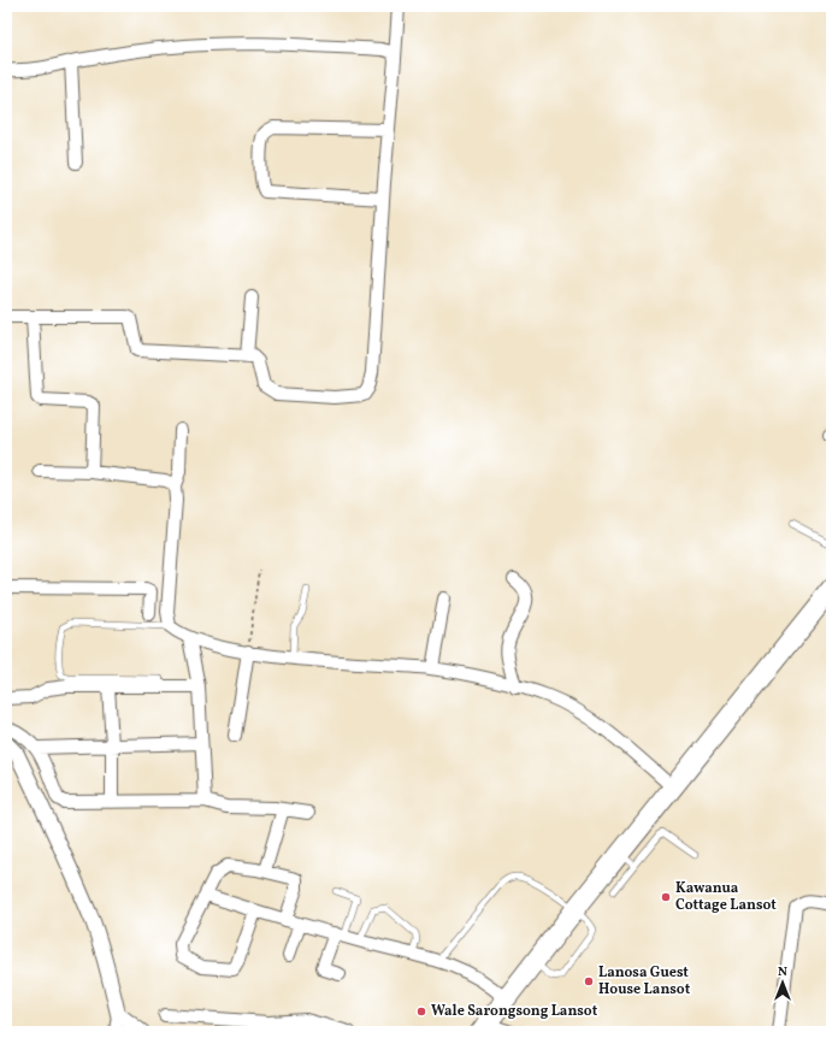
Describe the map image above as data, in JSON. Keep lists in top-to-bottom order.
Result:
{
  "places": ["Kawanua Cottage Lansot", "Lanosa Guest House Lansot", "Wale Sarongsong Lansot"],
  "north": "top"
}
